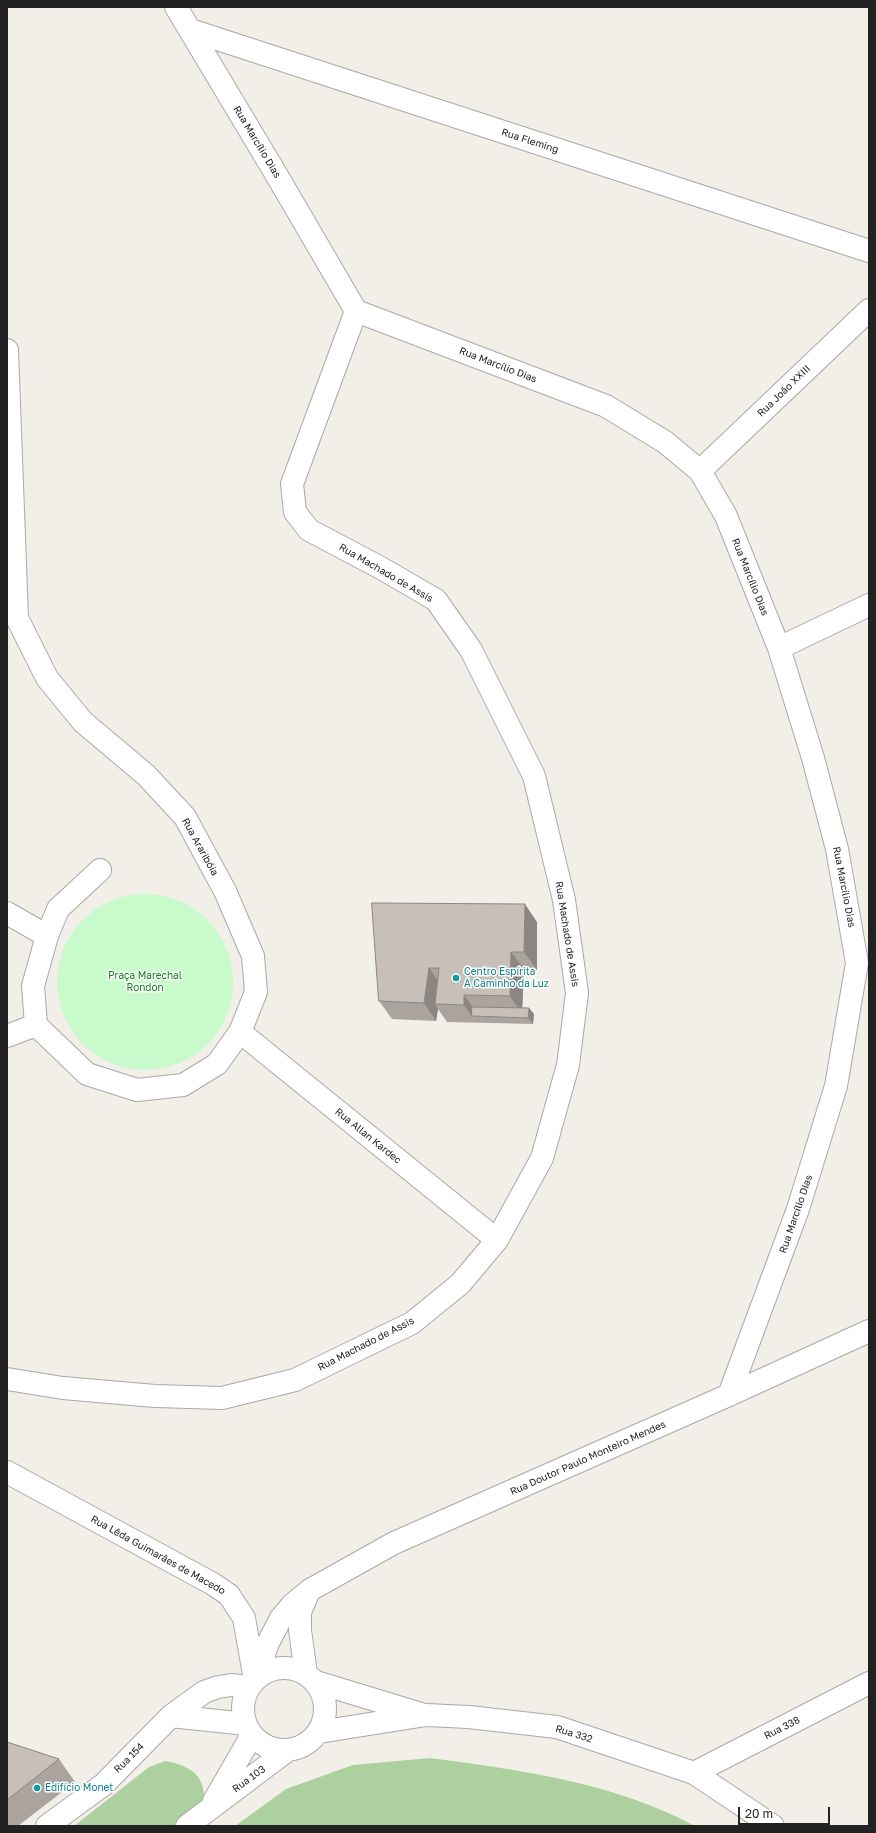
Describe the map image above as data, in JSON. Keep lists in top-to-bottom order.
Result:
{
  "streets": {
    "street": [
      "Rua Fleming",
      "Rua Marcílio Dias",
      "Rua João XXIII",
      "Rua Machado de Assis",
      "Rua Araribóia",
      "Rua Allan Kardec",
      "Rua Doutor Paulo Monteiro Mendes",
      "Rua Lêda Guimarães de Macedo",
      "Rua 338",
      "Rua 332",
      "Rua 154",
      "Rua 103"
    ]
  },
  "crossings": [
    ["Rua Fleming", "Rua Marcílio Dias"],
    ["Rua Marcílio Dias", "Rua João XXIII"],
    ["Rua Marcílio Dias", "Rua Machado de Assis"],
    ["Rua Marcílio Dias", "Rua Doutor Paulo Monteiro Mendes"],
    ["Rua Machado de Assis", "Rua Allan Kardec"],
    ["Rua Araribóia", "Rua Allan Kardec"],
    ["Rua Doutor Paulo Monteiro Mendes", "Rua Lêda Guimarães de Macedo"],
    ["Rua Doutor Paulo Monteiro Mendes", "Rua 332"],
    ["Rua Doutor Paulo Monteiro Mendes", "Rua 154"],
    ["Rua Doutor Paulo Monteiro Mendes", "Rua 103"],
    ["Rua Lêda Guimarães de Macedo", "Rua 332"],
    ["Rua Lêda Guimarães de Macedo", "Rua 154"],
    ["Rua Lêda Guimarães de Macedo", "Rua 103"],
    ["Rua 338", "Rua 332"],
    ["Rua 332", "Rua 154"],
    ["Rua 332", "Rua 103"],
    ["Rua 154", "Rua 103"]
  ],
  "parks": ["Praça Marechal Rondon"],
  "places": ["Centro Espírita A Caminho da Luz", "Edifício Monet"],
  "scale_bar": "20 m"
}
